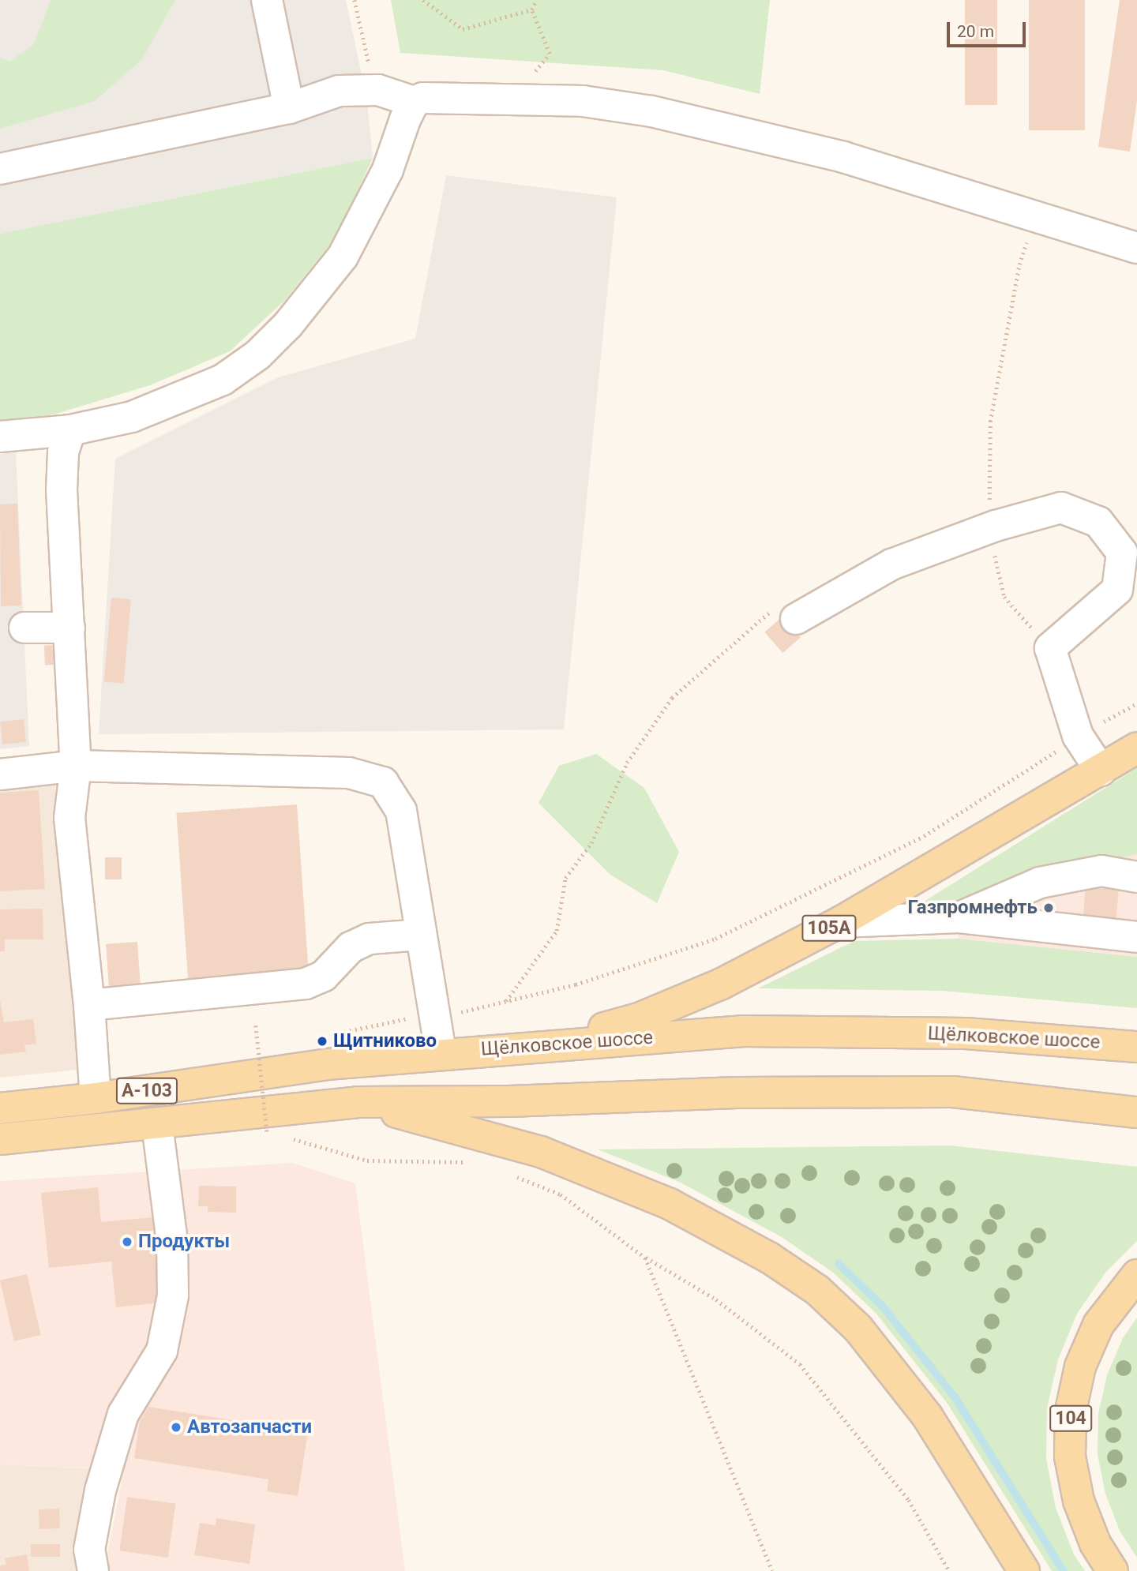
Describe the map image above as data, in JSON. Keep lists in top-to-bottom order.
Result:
{
  "streets": {
    "main road": [
      "105A",
      "Щёлковское шоссе",
      "А-103",
      "104"
    ]
  },
  "crossings": [
    ["105A", "Щёлковское шоссе"]
  ],
  "places": [
    "Газпромнефть",
    "Щитниково",
    "Продукты",
    "Автозапчасти"
  ],
  "scale_bar": "20 m"
}
